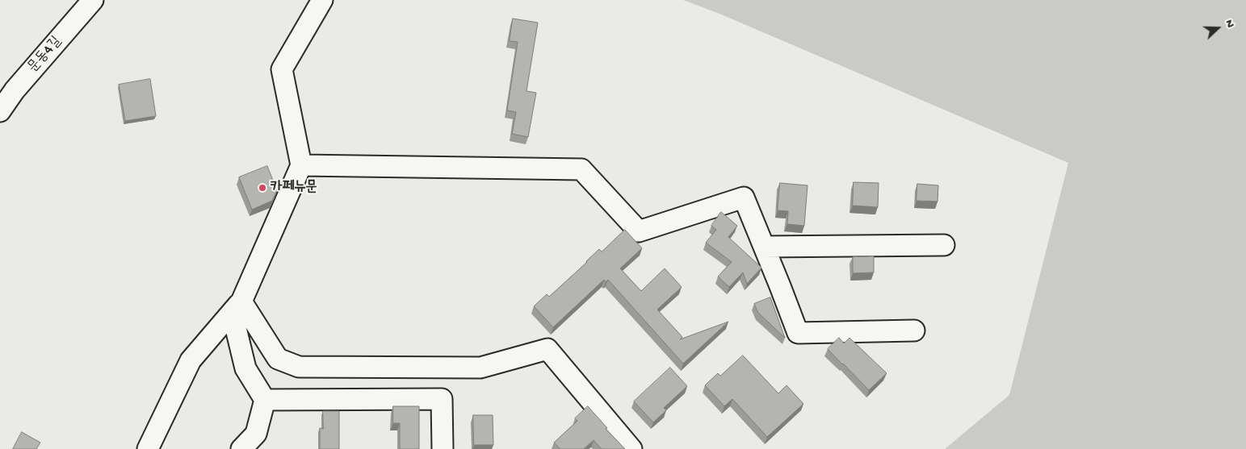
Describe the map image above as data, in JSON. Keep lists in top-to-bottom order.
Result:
{
  "streets": {
    "street": ["문동4길"]
  },
  "places": ["카페뉴문"],
  "north": "right"
}
